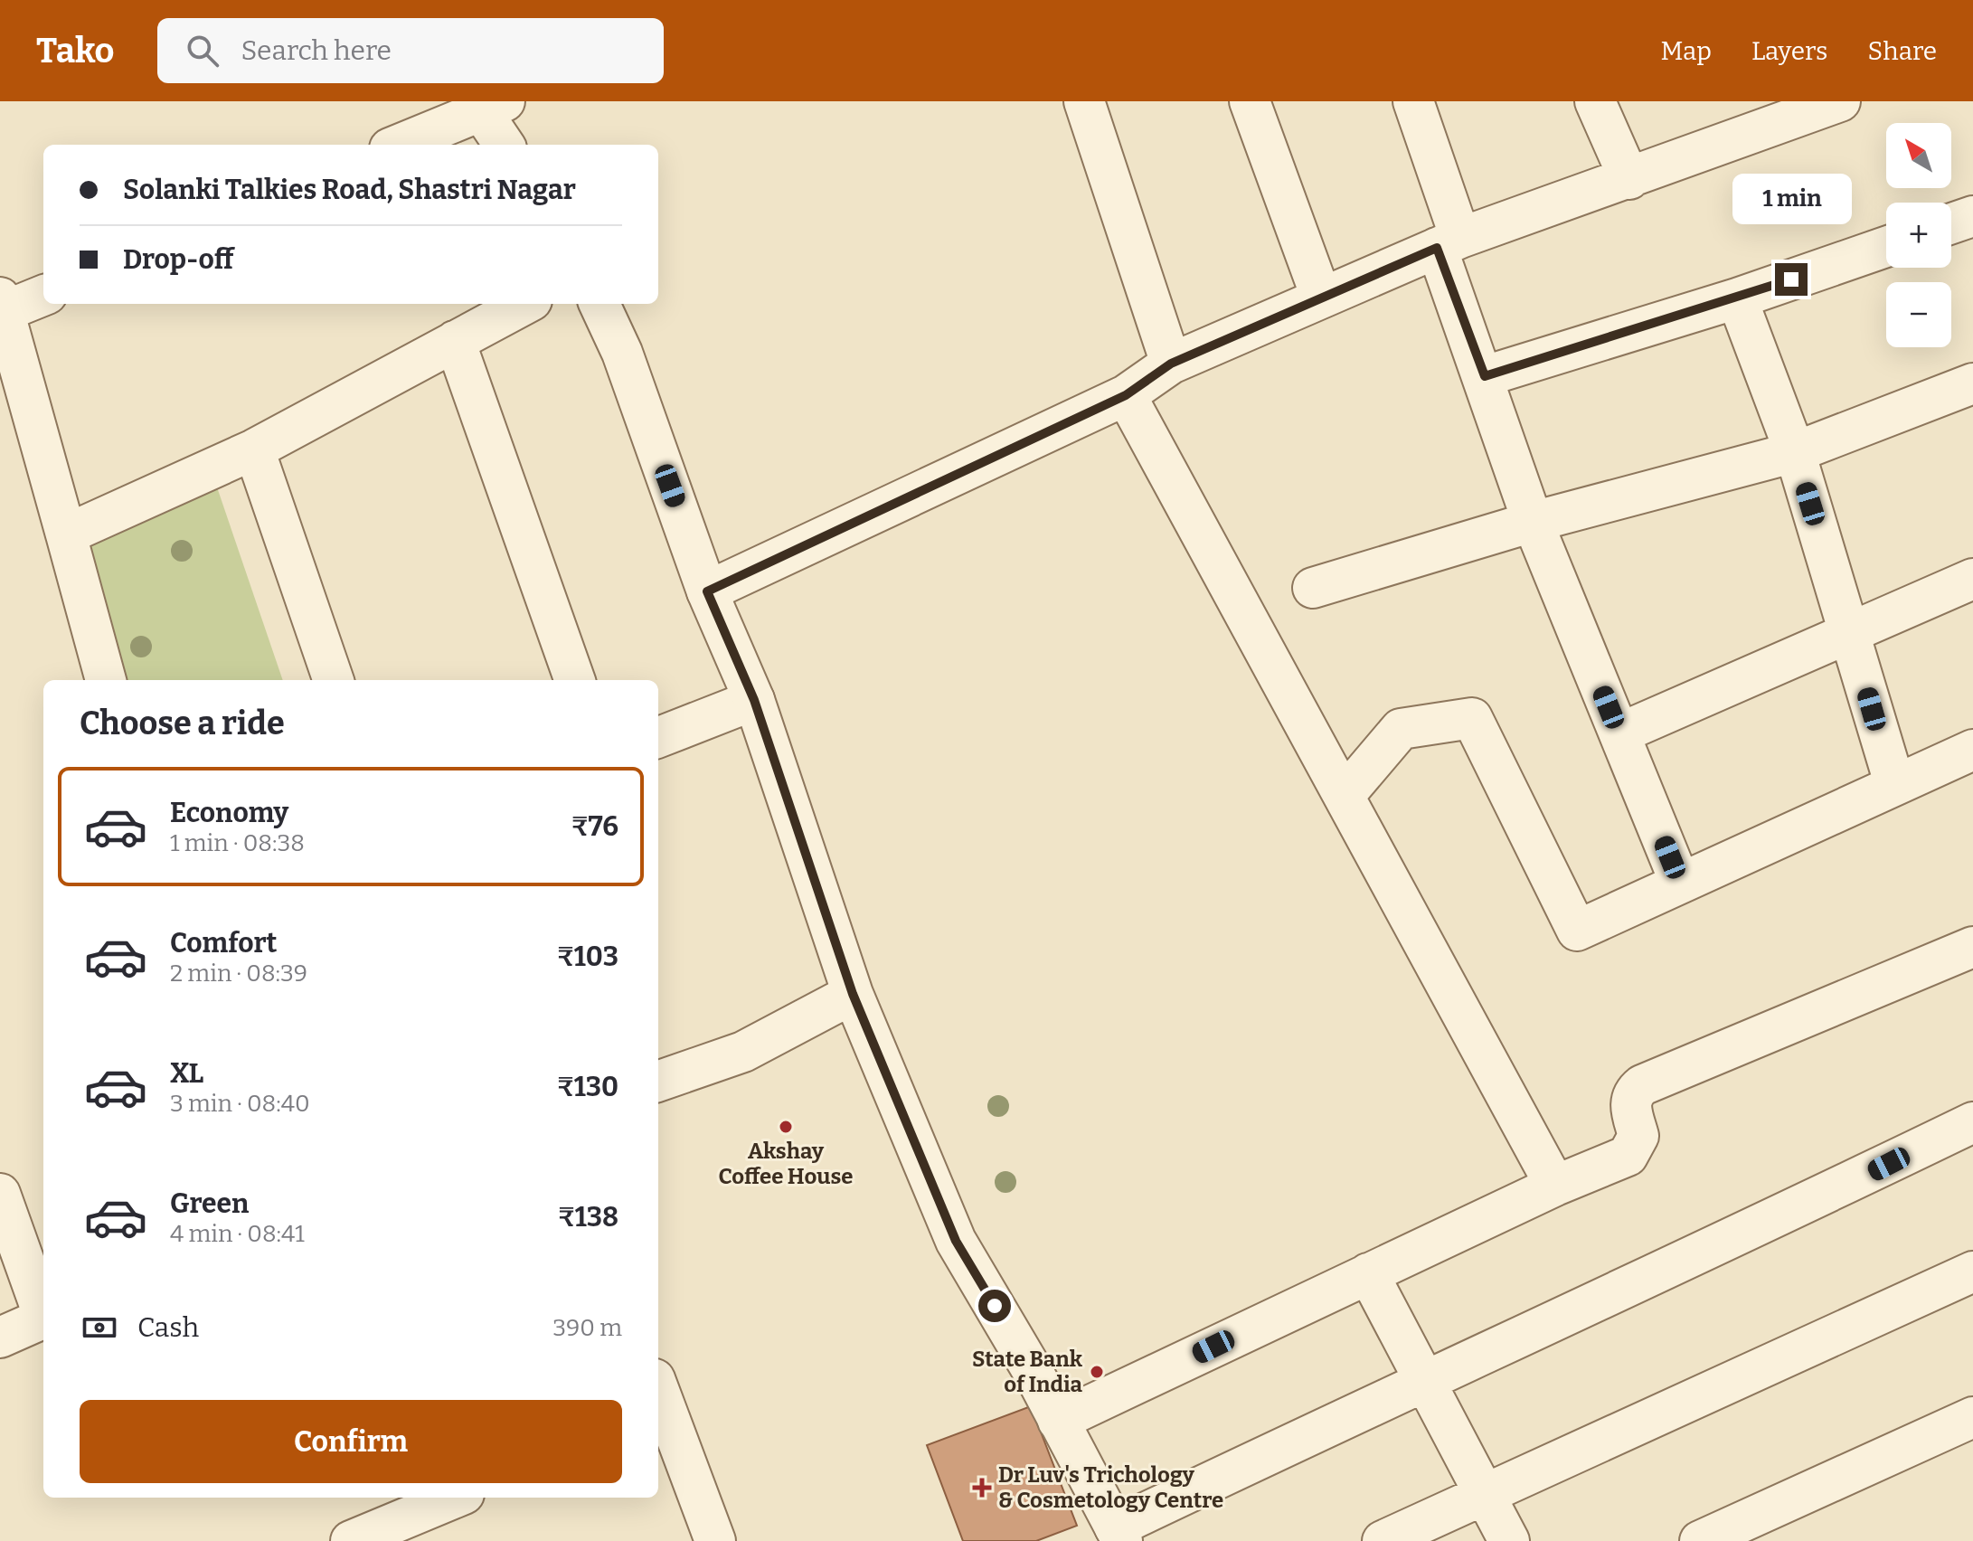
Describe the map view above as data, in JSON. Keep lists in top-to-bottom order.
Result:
{
  "places": {
    "other": ["Akshay Coffee House", "State Bank of India"],
    "health": ["Dr Luv's Trichology & Cosmetology Centre"]
  },
  "north": "top left",
  "page": {
    "header": "Tako",
    "search": "Search here",
    "nav": ["Map", "Layers", "Share"],
    "map_buttons": ["+", "−"],
    "banner": ["Solanki Talkies Road, Shastri Nagar", "Drop-off"],
    "bubble": "1 min",
    "heading": "Choose a ride",
    "list": [
      {
        "name": "Economy",
        "note": "1 min · 08:38",
        "value": "₹76"
      },
      {
        "name": "Comfort",
        "note": "2 min · 08:39",
        "value": "₹103"
      },
      {
        "name": "XL",
        "note": "3 min · 08:40",
        "value": "₹130"
      },
      {
        "name": "Green",
        "note": "4 min · 08:41",
        "value": "₹138"
      }
    ],
    "pay": ["Cash", "390 m"],
    "buttons": "Confirm"
  }
}
